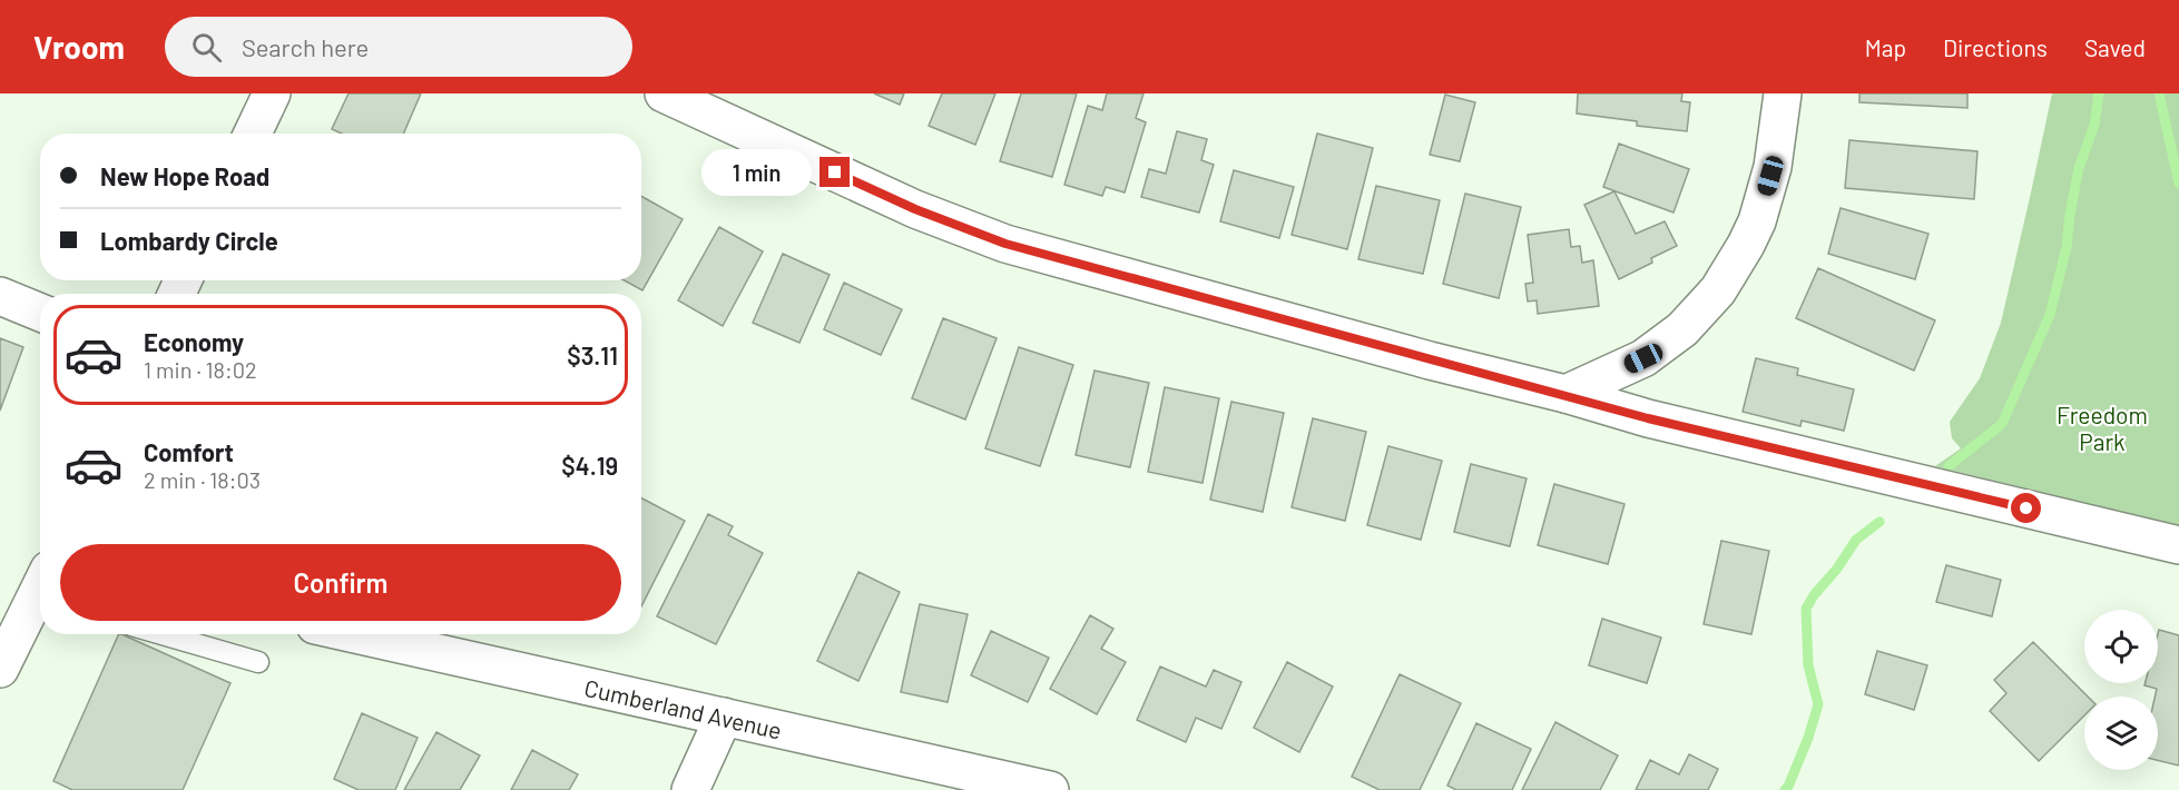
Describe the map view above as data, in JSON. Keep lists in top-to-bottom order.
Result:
{
  "streets": {
    "street": ["Cumberland Avenue"]
  },
  "parks": ["Freedom Park"],
  "page": {
    "header": "Vroom",
    "search": "Search here",
    "nav": ["Map", "Directions", "Saved"],
    "banner": ["New Hope Road", "Lombardy Circle"],
    "bubble": "1 min",
    "list": [
      {
        "name": "Economy",
        "note": "1 min · 18:02",
        "value": "$3.11"
      },
      {
        "name": "Comfort",
        "note": "2 min · 18:03",
        "value": "$4.19"
      }
    ],
    "buttons": "Confirm"
  }
}
